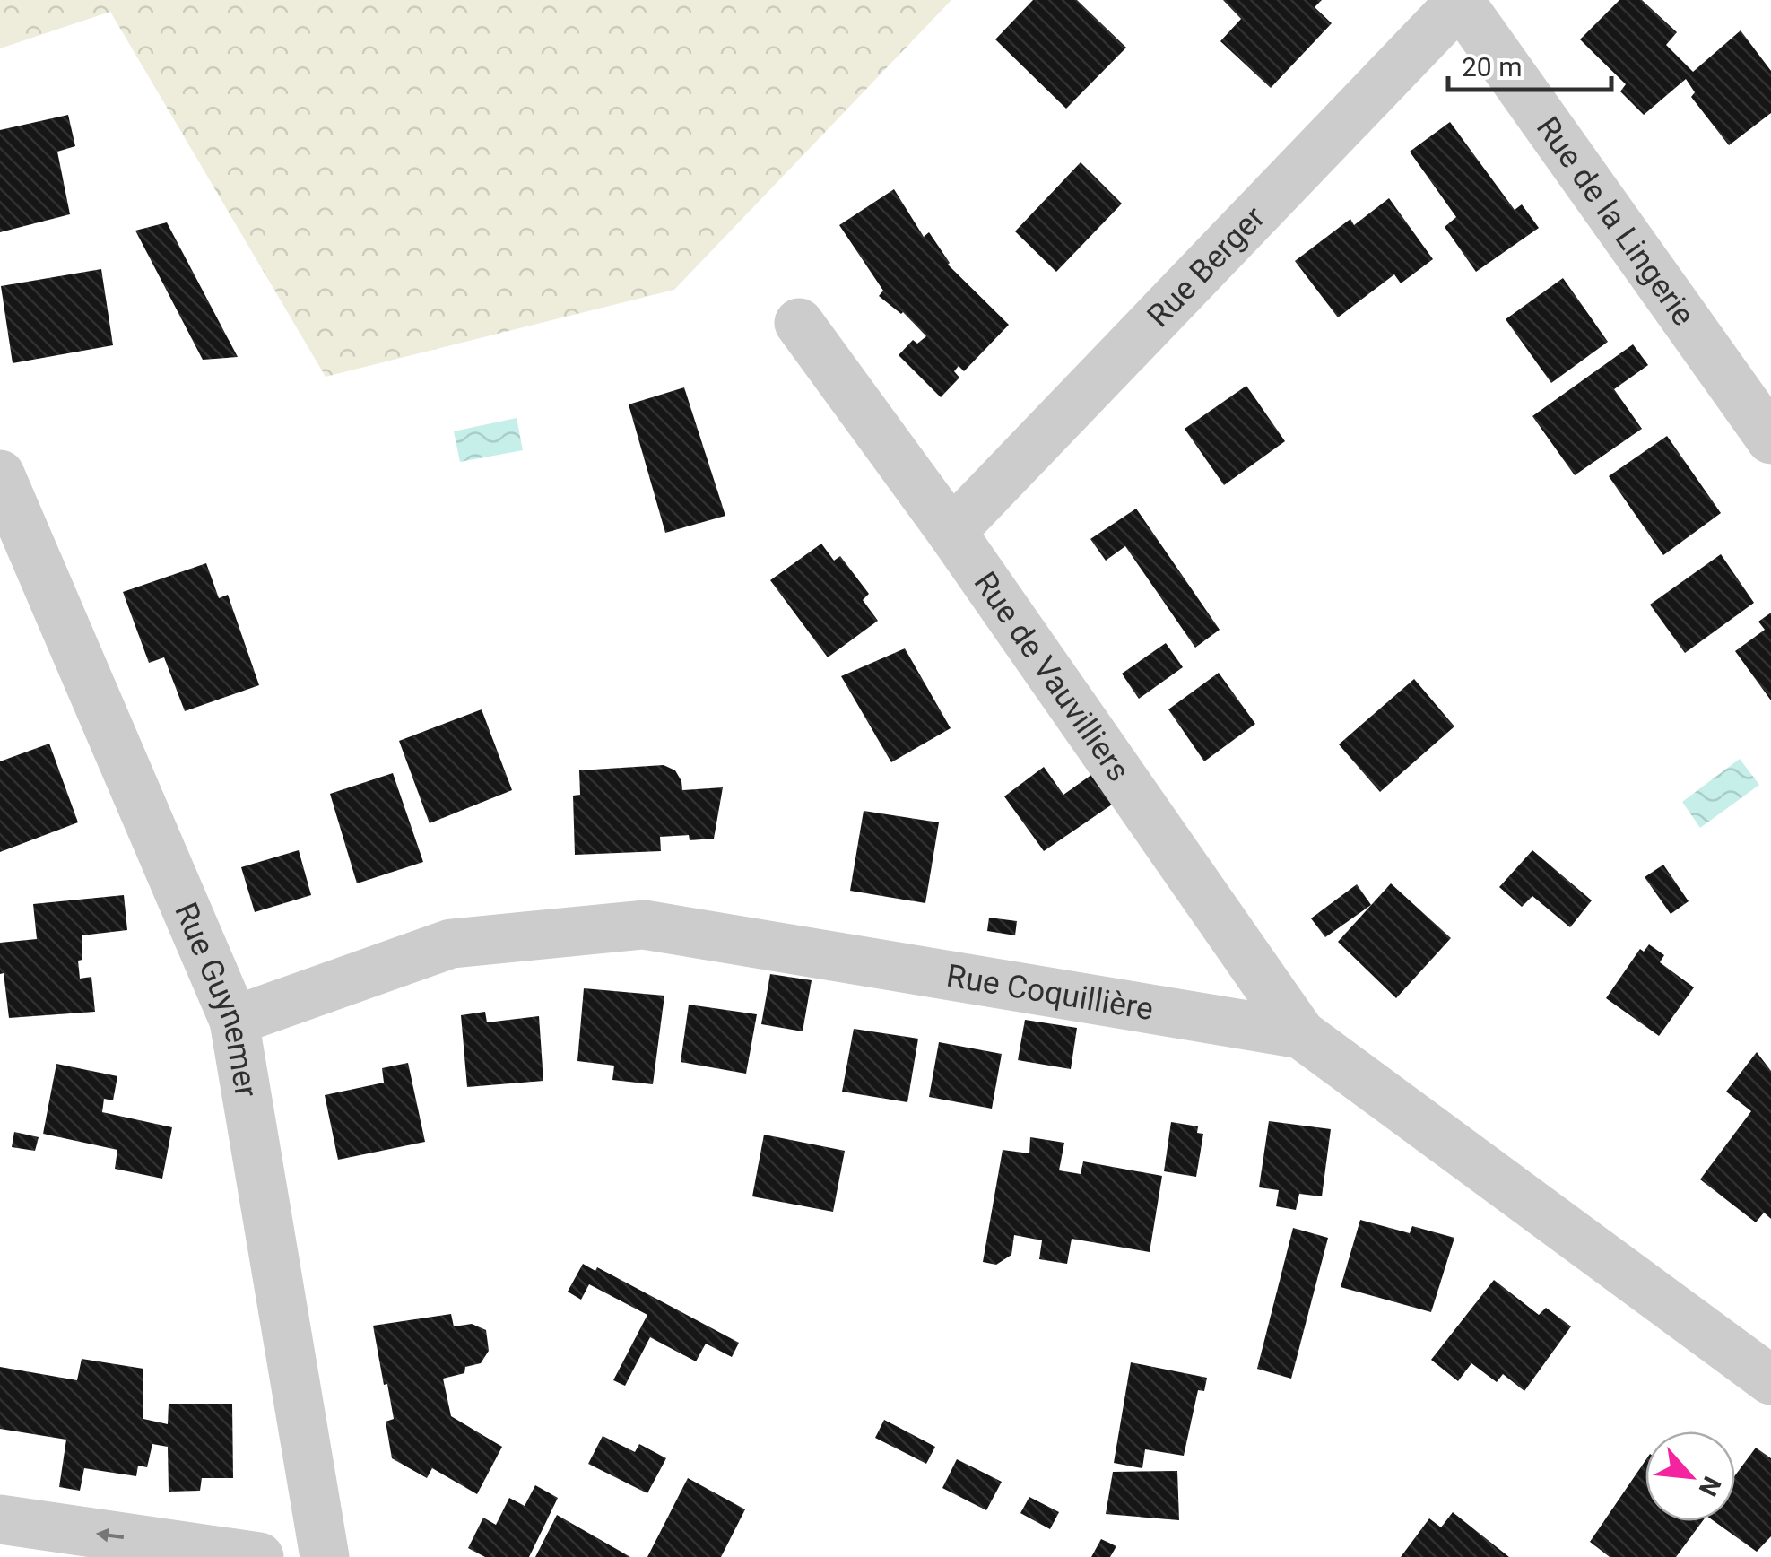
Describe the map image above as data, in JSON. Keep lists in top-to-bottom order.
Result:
{
  "streets": {
    "street": [
      "Rue de la Lingerie",
      "Rue Berger",
      "Rue de Vauvilliers",
      "Rue Coquillière",
      "Rue Guynemer"
    ]
  },
  "crossings": [
    ["Rue de la Lingerie", "Rue Berger"],
    ["Rue Berger", "Rue de Vauvilliers"],
    ["Rue de Vauvilliers", "Rue Coquillière"],
    ["Rue Coquillière", "Rue Guynemer"]
  ],
  "scale_bar": "20 m",
  "north": "bottom right"
}
